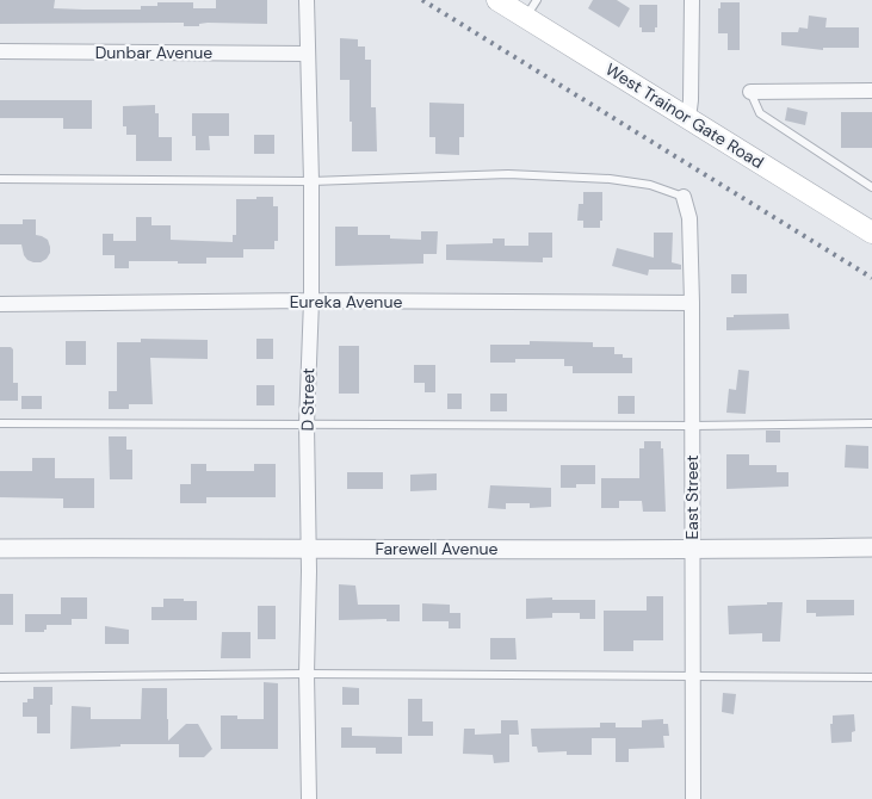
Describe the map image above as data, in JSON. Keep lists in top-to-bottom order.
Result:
{
  "streets": {
    "main road": ["West Trainor Gate Road"],
    "street": [
      "Dunbar Avenue",
      "Eureka Avenue",
      "D Street",
      "East Street",
      "Farewell Avenue"
    ]
  },
  "crossings": [
    ["Dunbar Avenue", "D Street"],
    ["Eureka Avenue", "D Street"],
    ["Eureka Avenue", "East Street"],
    ["D Street", "Farewell Avenue"],
    ["East Street", "Farewell Avenue"]
  ]
}
